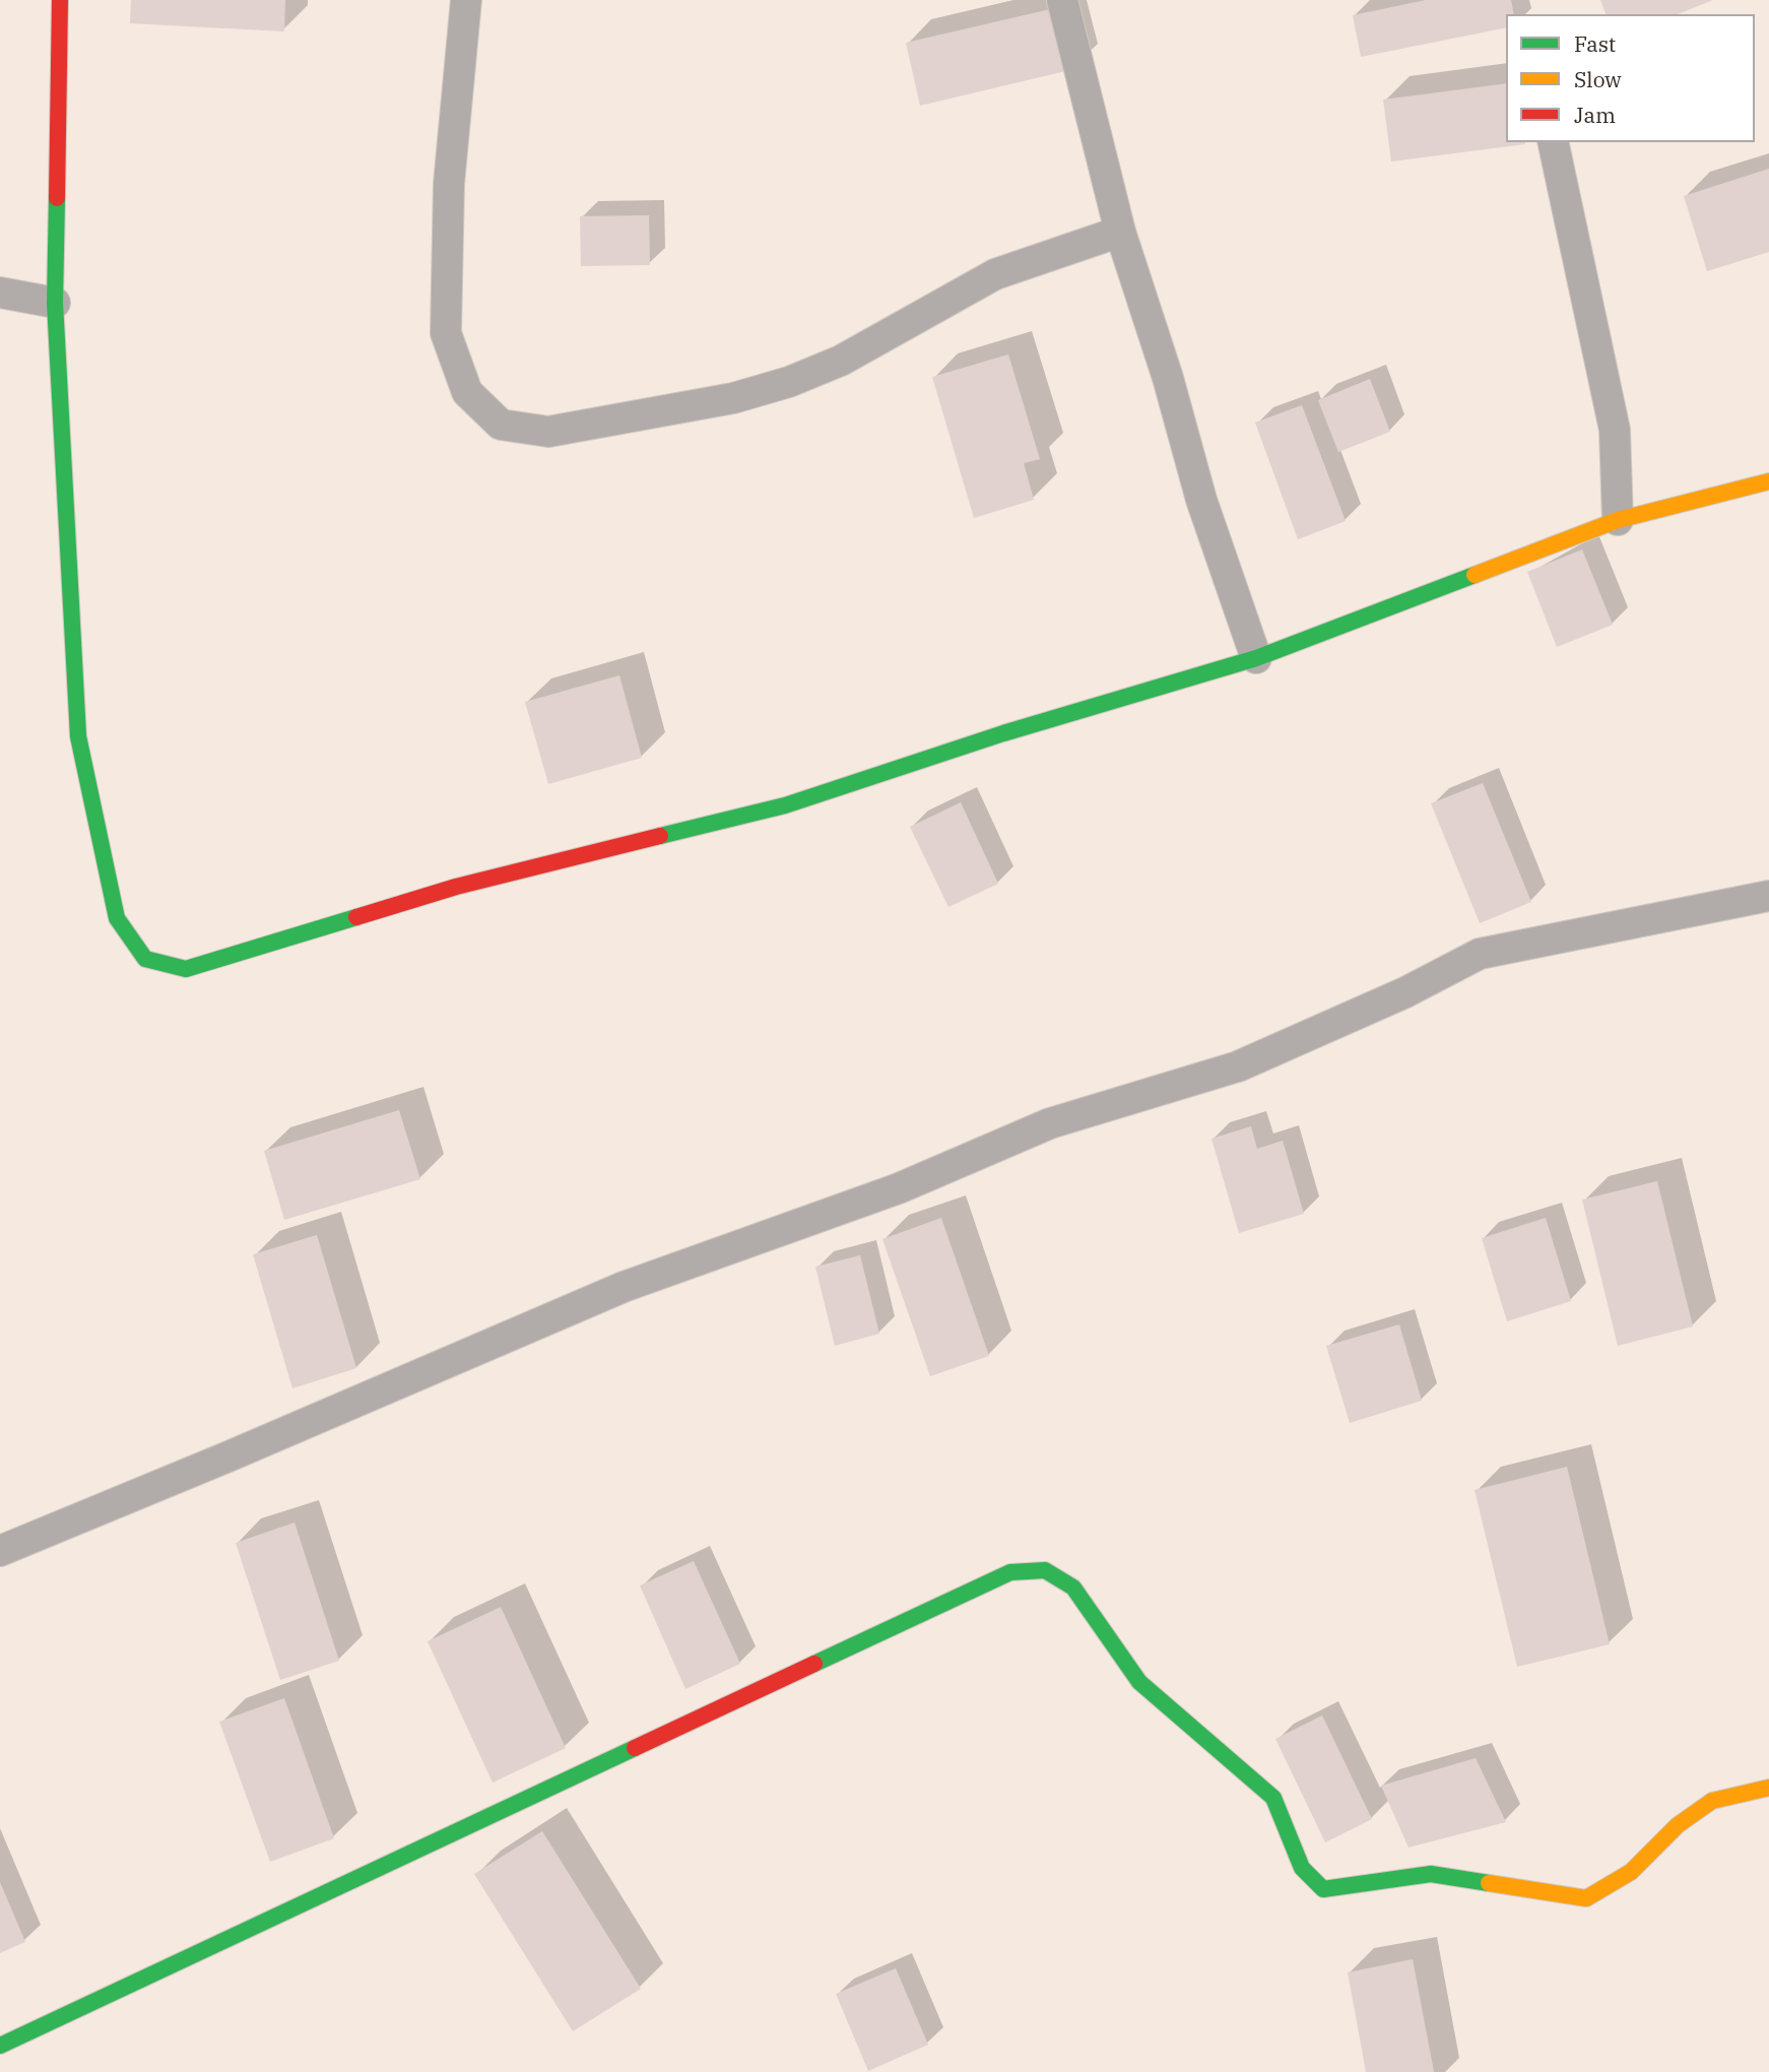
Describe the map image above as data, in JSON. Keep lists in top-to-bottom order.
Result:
{
  "legend": ["Fast", "Slow", "Jam"]
}
